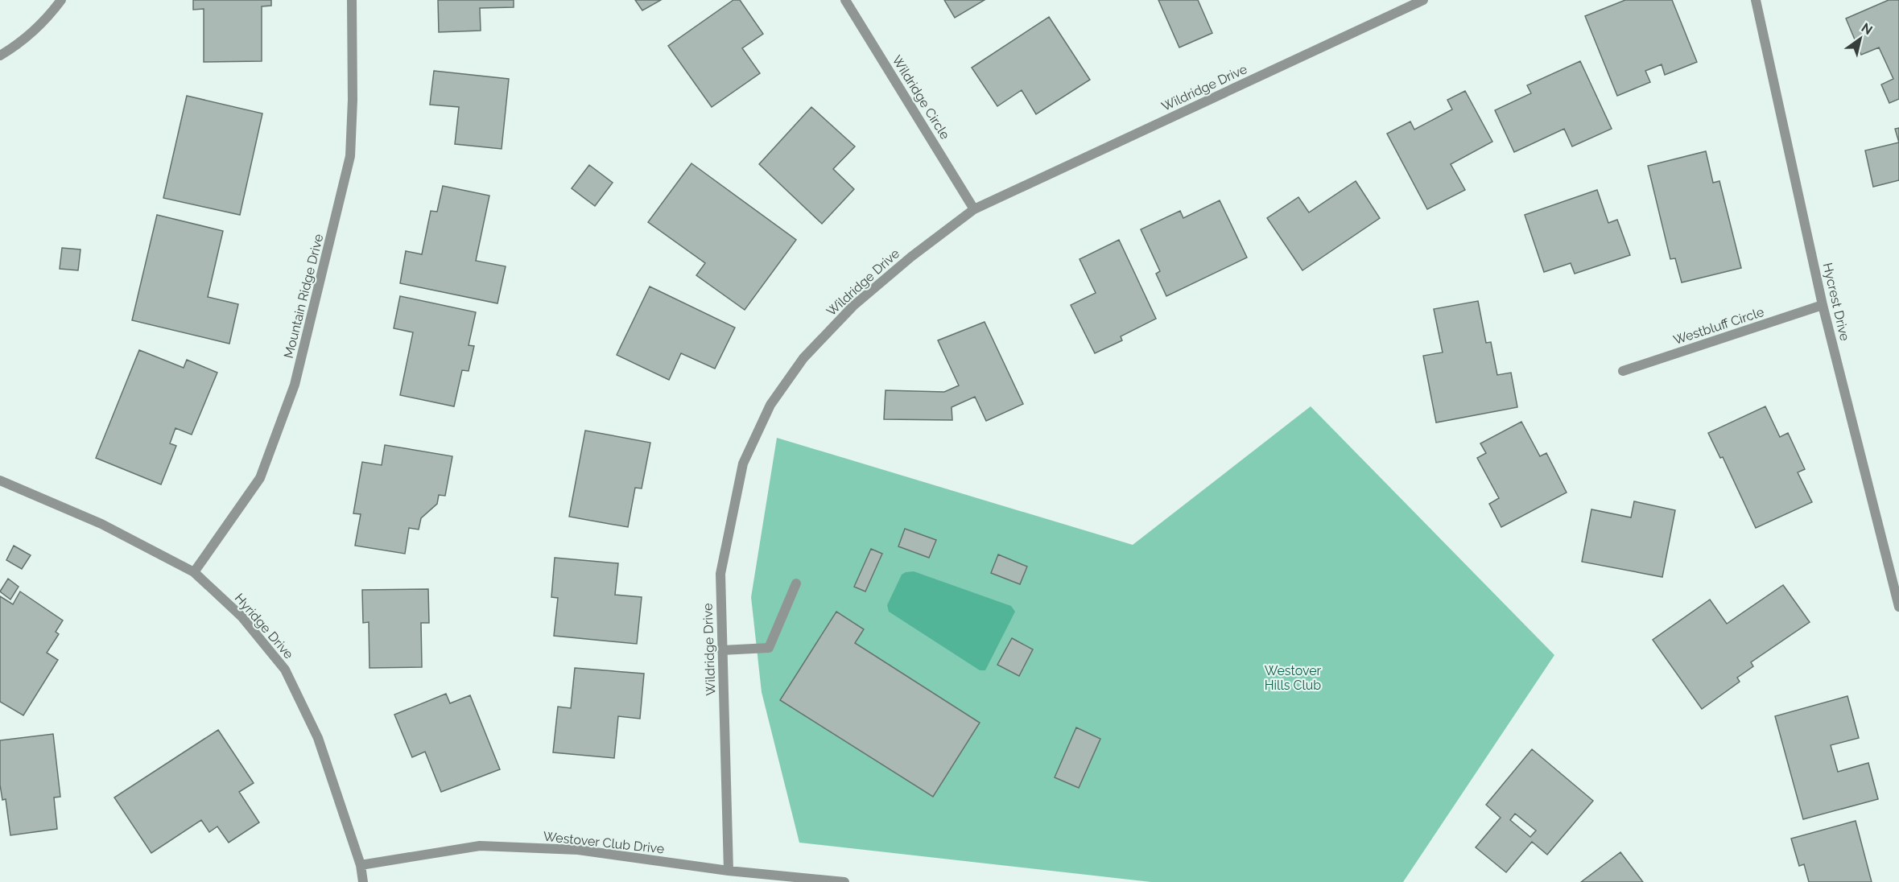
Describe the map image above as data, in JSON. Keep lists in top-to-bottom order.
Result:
{
  "streets": {
    "street": [
      "Wildridge Drive",
      "Wildridge Circle",
      "Mountain Ridge Drive",
      "Hycrest Drive",
      "Westbluff Circle",
      "Hyridge Drive",
      "Westover Club Drive"
    ]
  },
  "crossings": [
    ["Wildridge Drive", "Wildridge Circle"],
    ["Wildridge Drive", "Westover Club Drive"],
    ["Mountain Ridge Drive", "Hyridge Drive"],
    ["Hycrest Drive", "Westbluff Circle"],
    ["Hyridge Drive", "Westover Club Drive"]
  ],
  "parks": ["Westover Hills Club"],
  "north": "top right"
}
